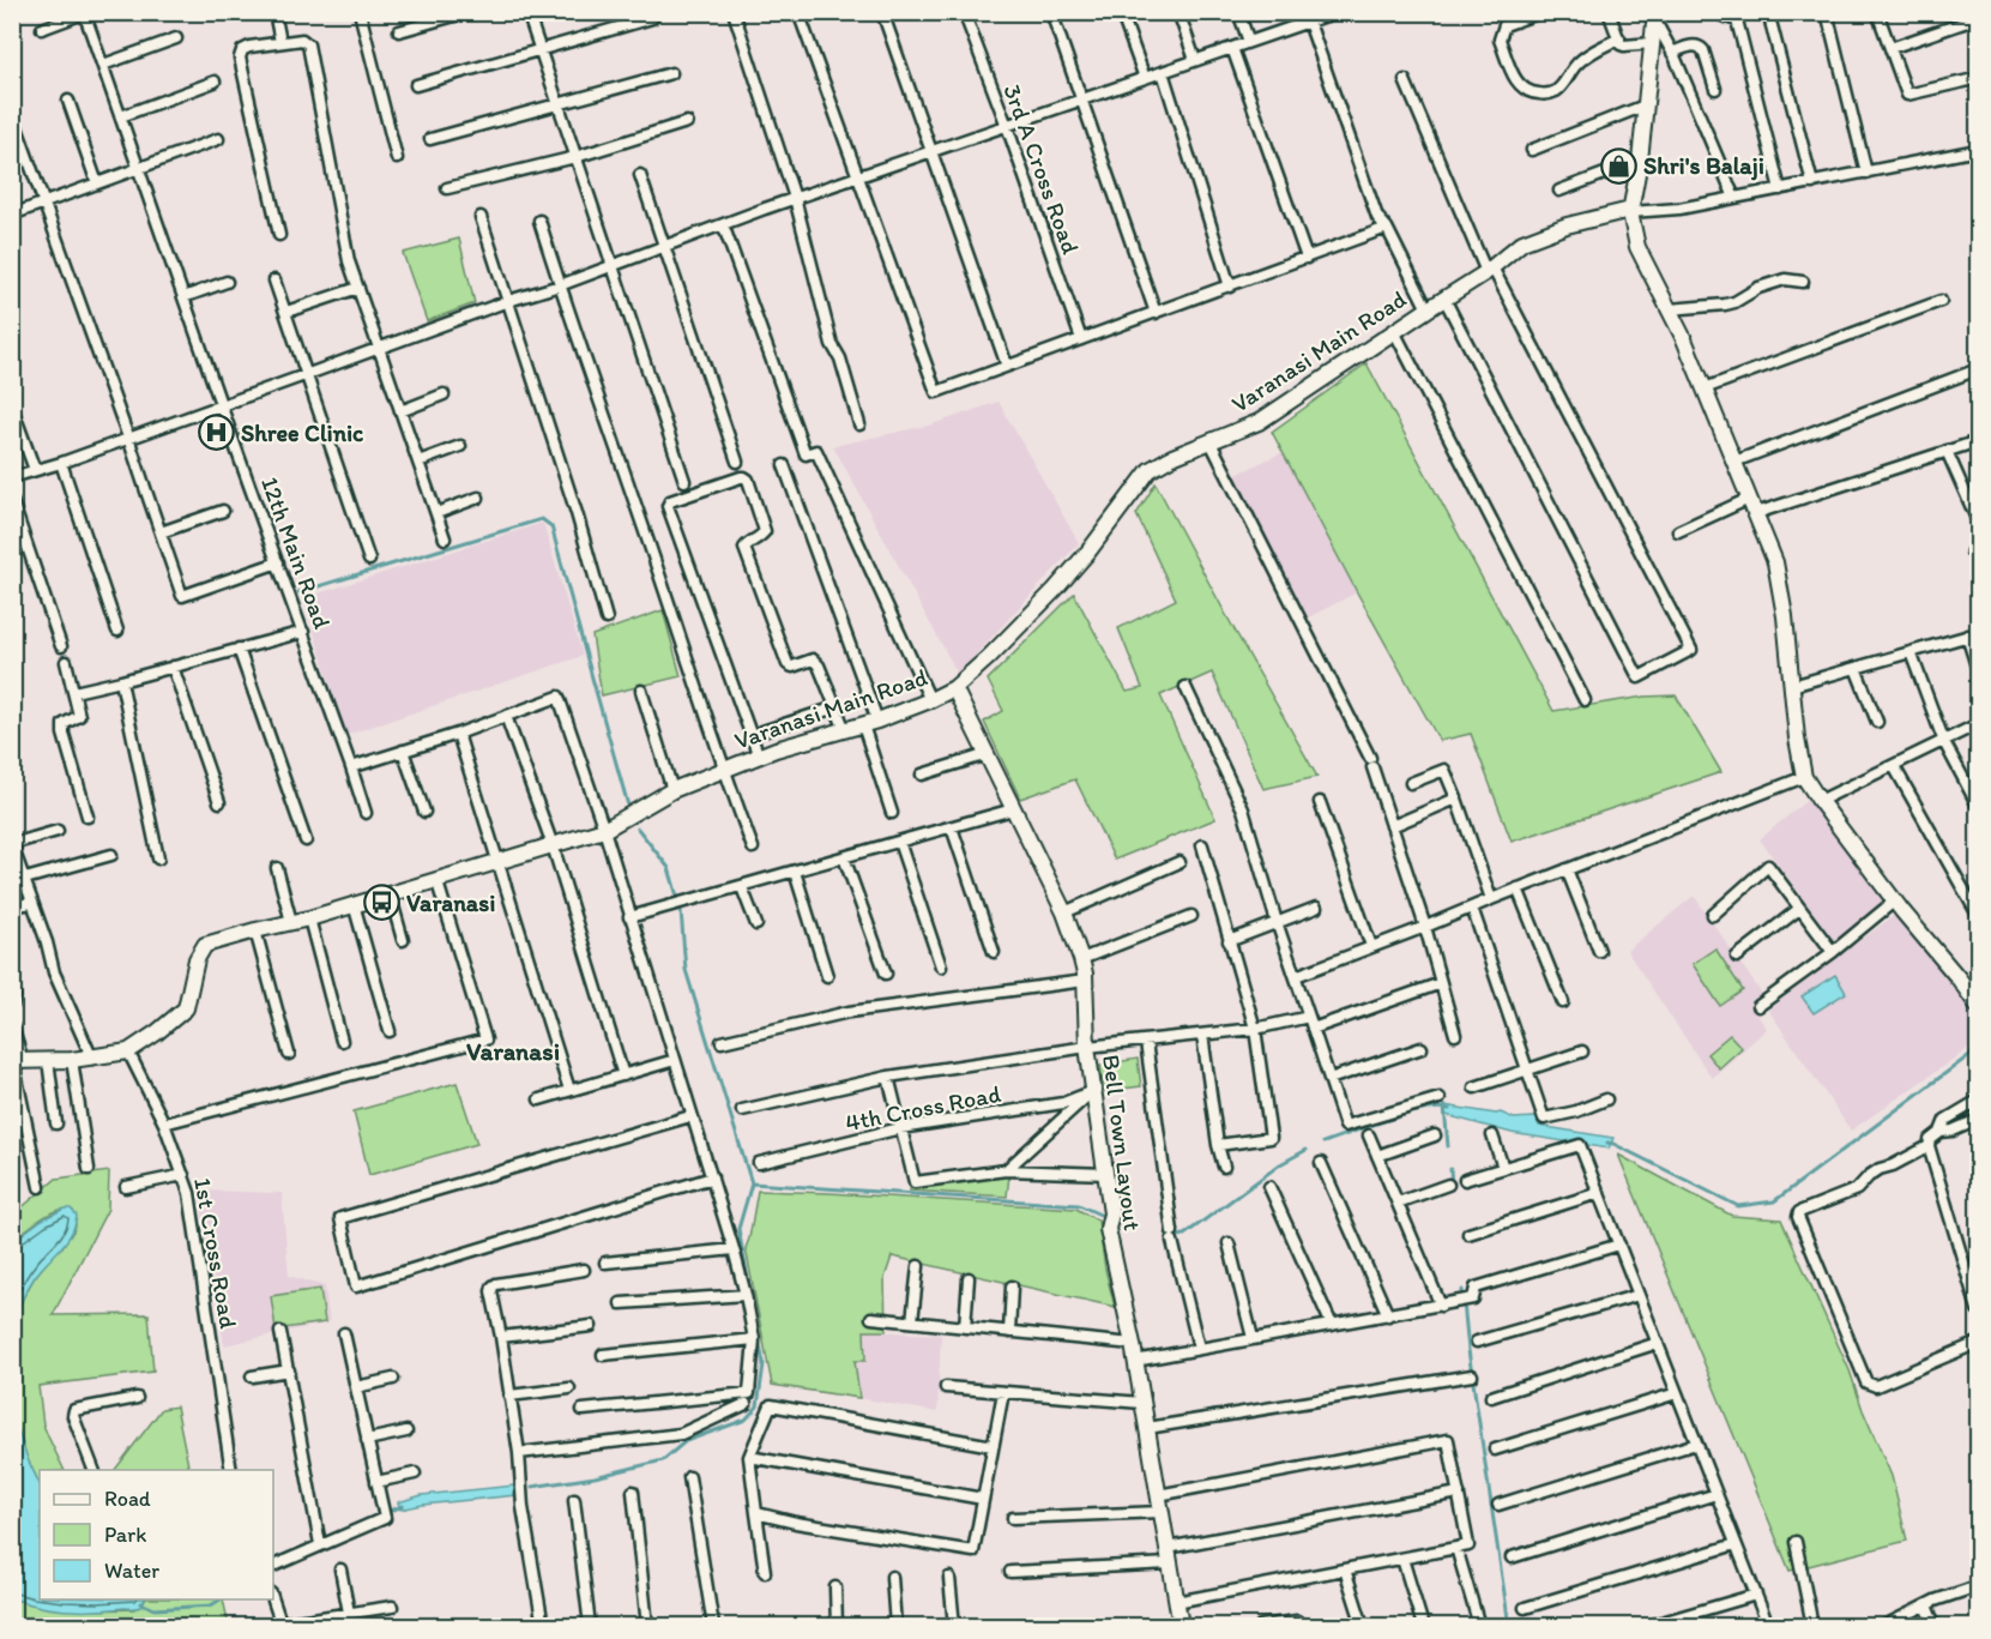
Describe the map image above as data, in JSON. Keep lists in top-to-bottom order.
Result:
{
  "streets": {
    "street": [
      "3rd A Cross Road",
      "Varanasi Main Road",
      "12th Main Road",
      "4th Cross Road",
      "Bell Town Layout",
      "1st Cross Road"
    ]
  },
  "crossings": [
    ["Varanasi Main Road", "Bell Town Layout"],
    ["Varanasi Main Road", "1st Cross Road"],
    ["4th Cross Road", "Bell Town Layout"]
  ],
  "districts": ["Varanasi"],
  "places": {
    "shop": ["Shri's Balaji"],
    "hospital": ["Shree Clinic"],
    "bus stop": ["Varanasi"]
  },
  "legend": ["Road", "Park", "Water"]
}
